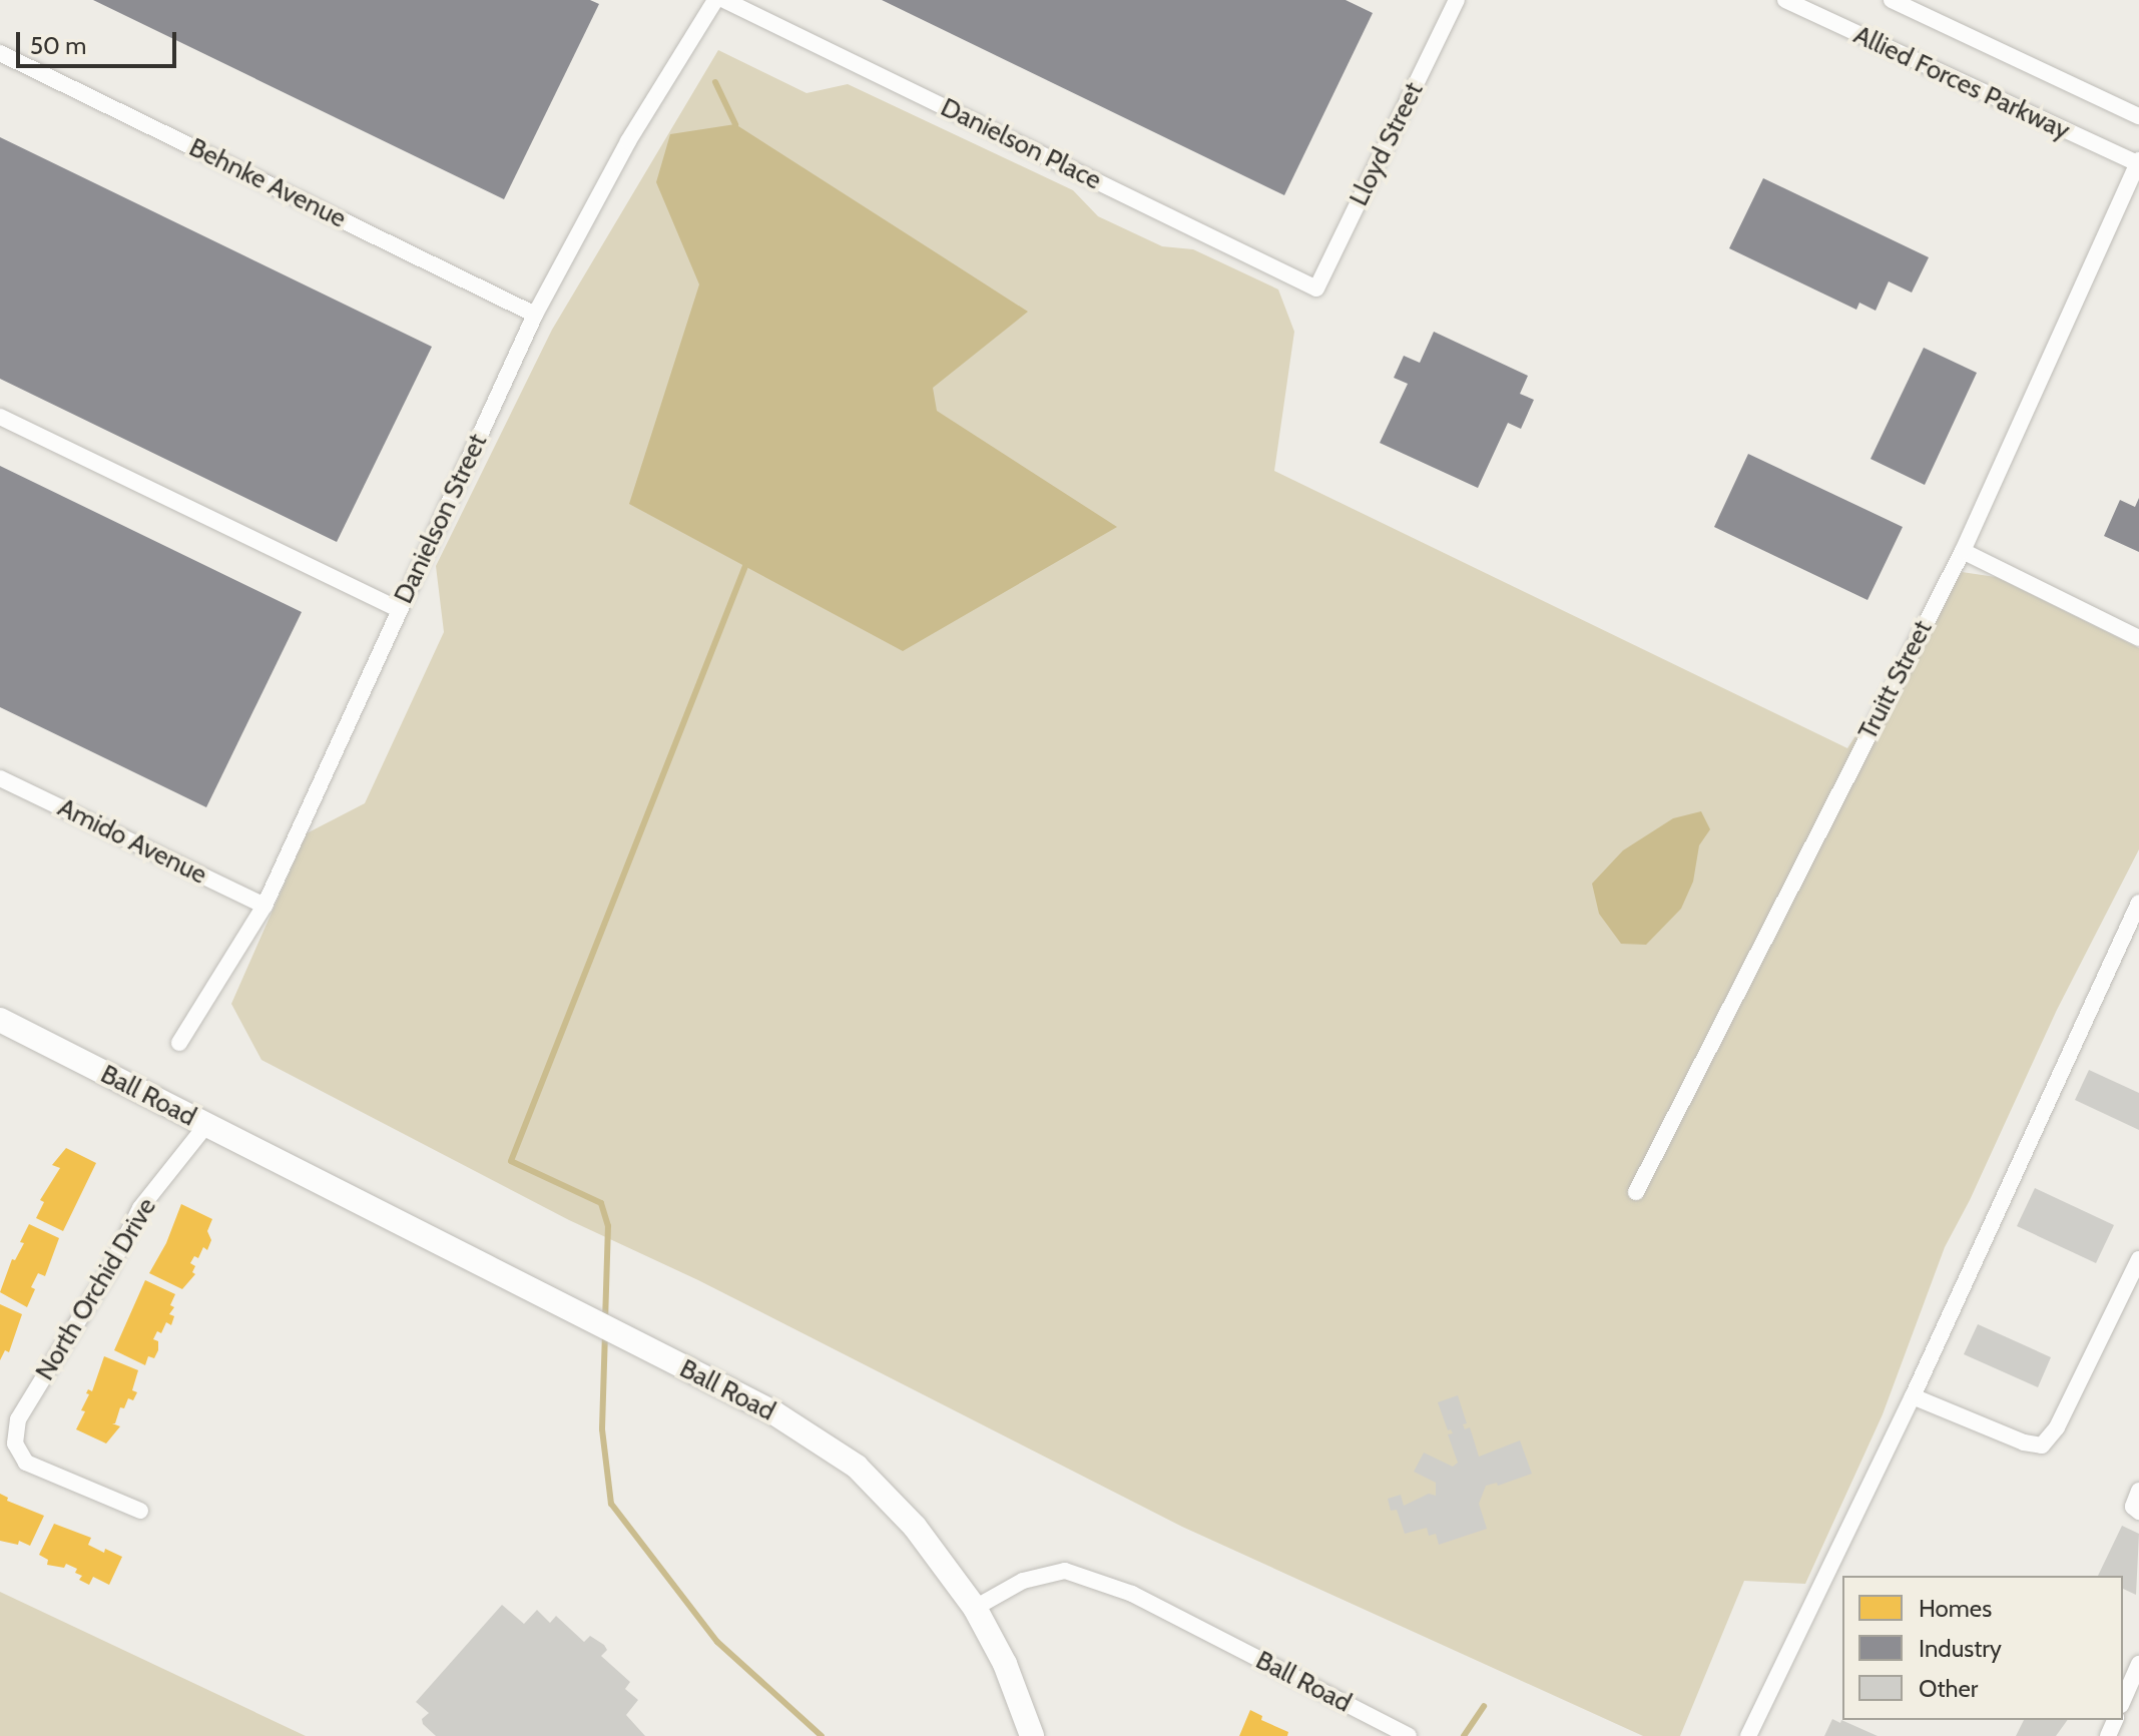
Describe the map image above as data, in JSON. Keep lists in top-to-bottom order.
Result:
{
  "streets": {
    "main road": ["Ball Road"],
    "street": [
      "Allied Forces Parkway",
      "Danielson Place",
      "Lloyd Street",
      "Behnke Avenue",
      "Danielson Street",
      "Truitt Street",
      "Amido Avenue",
      "North Orchid Drive"
    ]
  },
  "crossings": [
    ["Allied Forces Parkway", "Truitt Street"],
    ["Danielson Place", "Lloyd Street"],
    ["Behnke Avenue", "Danielson Street"],
    ["Danielson Street", "Amido Avenue"],
    ["Ball Road", "North Orchid Drive"]
  ],
  "legend": ["Homes", "Industry", "Other"],
  "scale_bar": "50 m"
}
